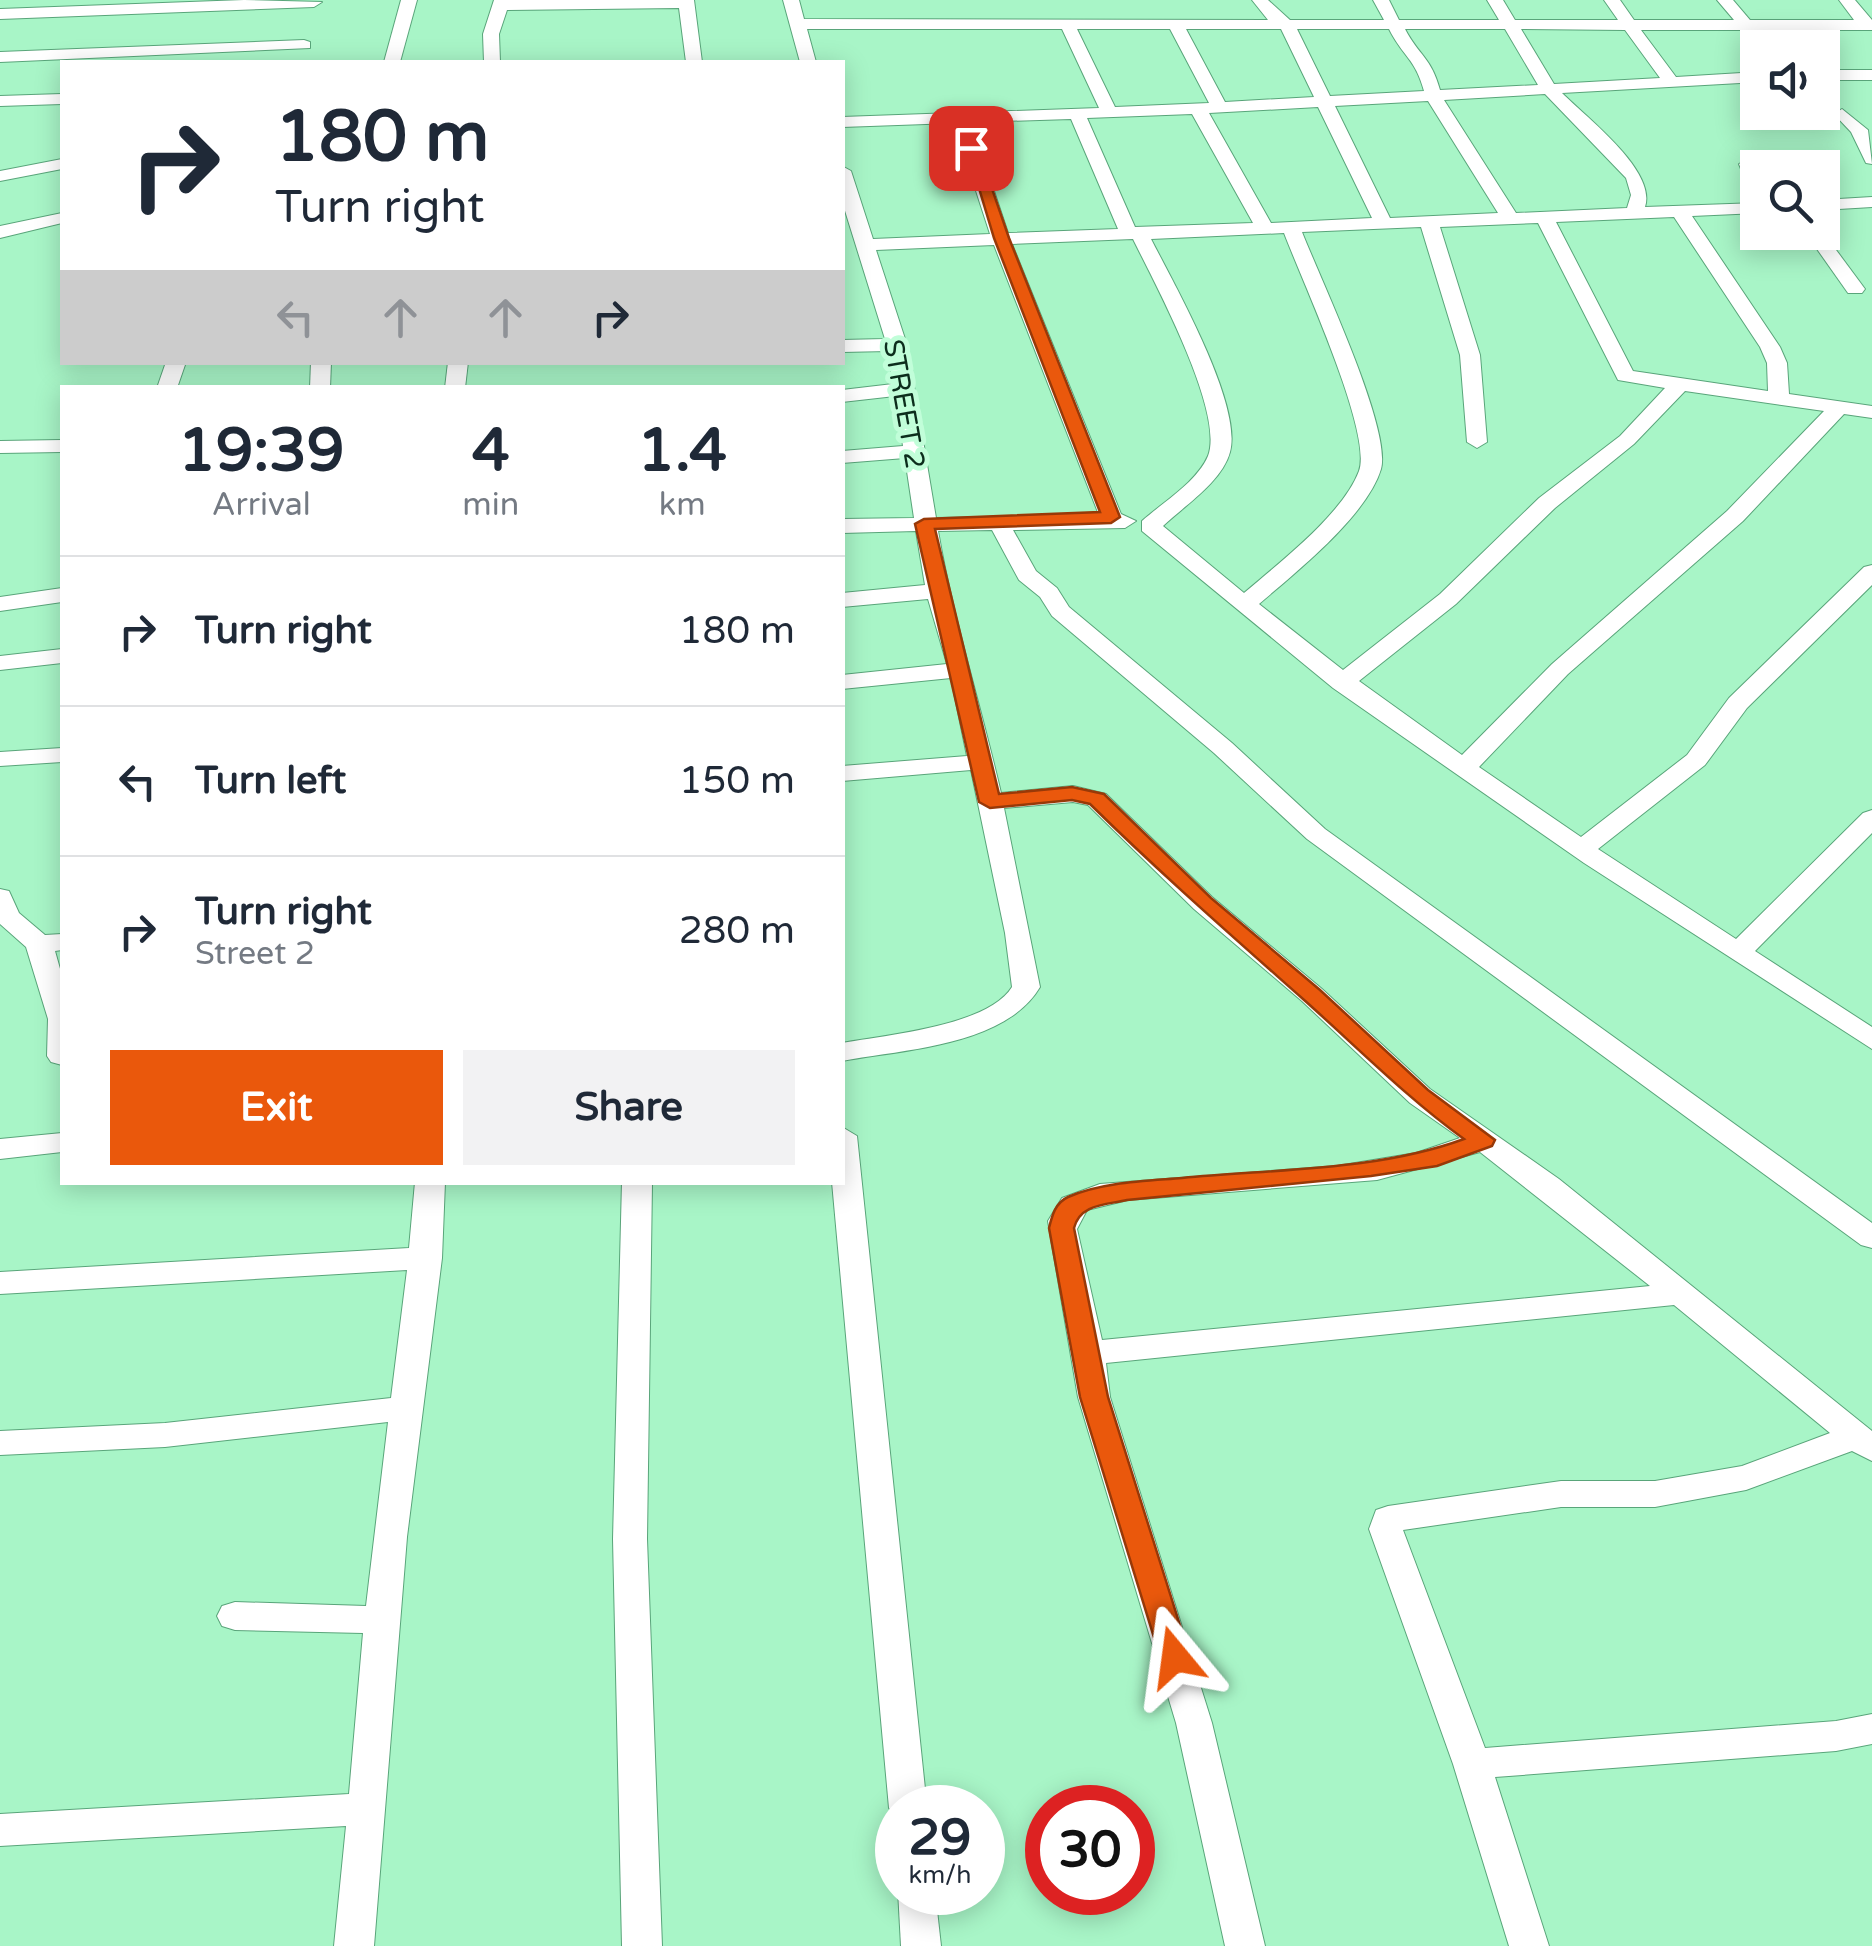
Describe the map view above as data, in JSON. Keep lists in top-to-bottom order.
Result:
{
  "streets": {
    "street": ["STREET 2"]
  },
  "page": {
    "turn": ["180 m", "Turn right"],
    "eta": [
      "19:39",
      "Arrival",
      "4",
      "min",
      "1.4",
      "km"
    ],
    "list": [
      {
        "name": "Turn right",
        "value": "180 m"
      },
      {
        "name": "Turn left",
        "value": "150 m"
      },
      {
        "name": "Turn right",
        "note": "Street 2",
        "value": "280 m"
      }
    ],
    "buttons": ["Exit", "Share"],
    "speed": "29 km/h",
    "limit": "30"
  }
}
